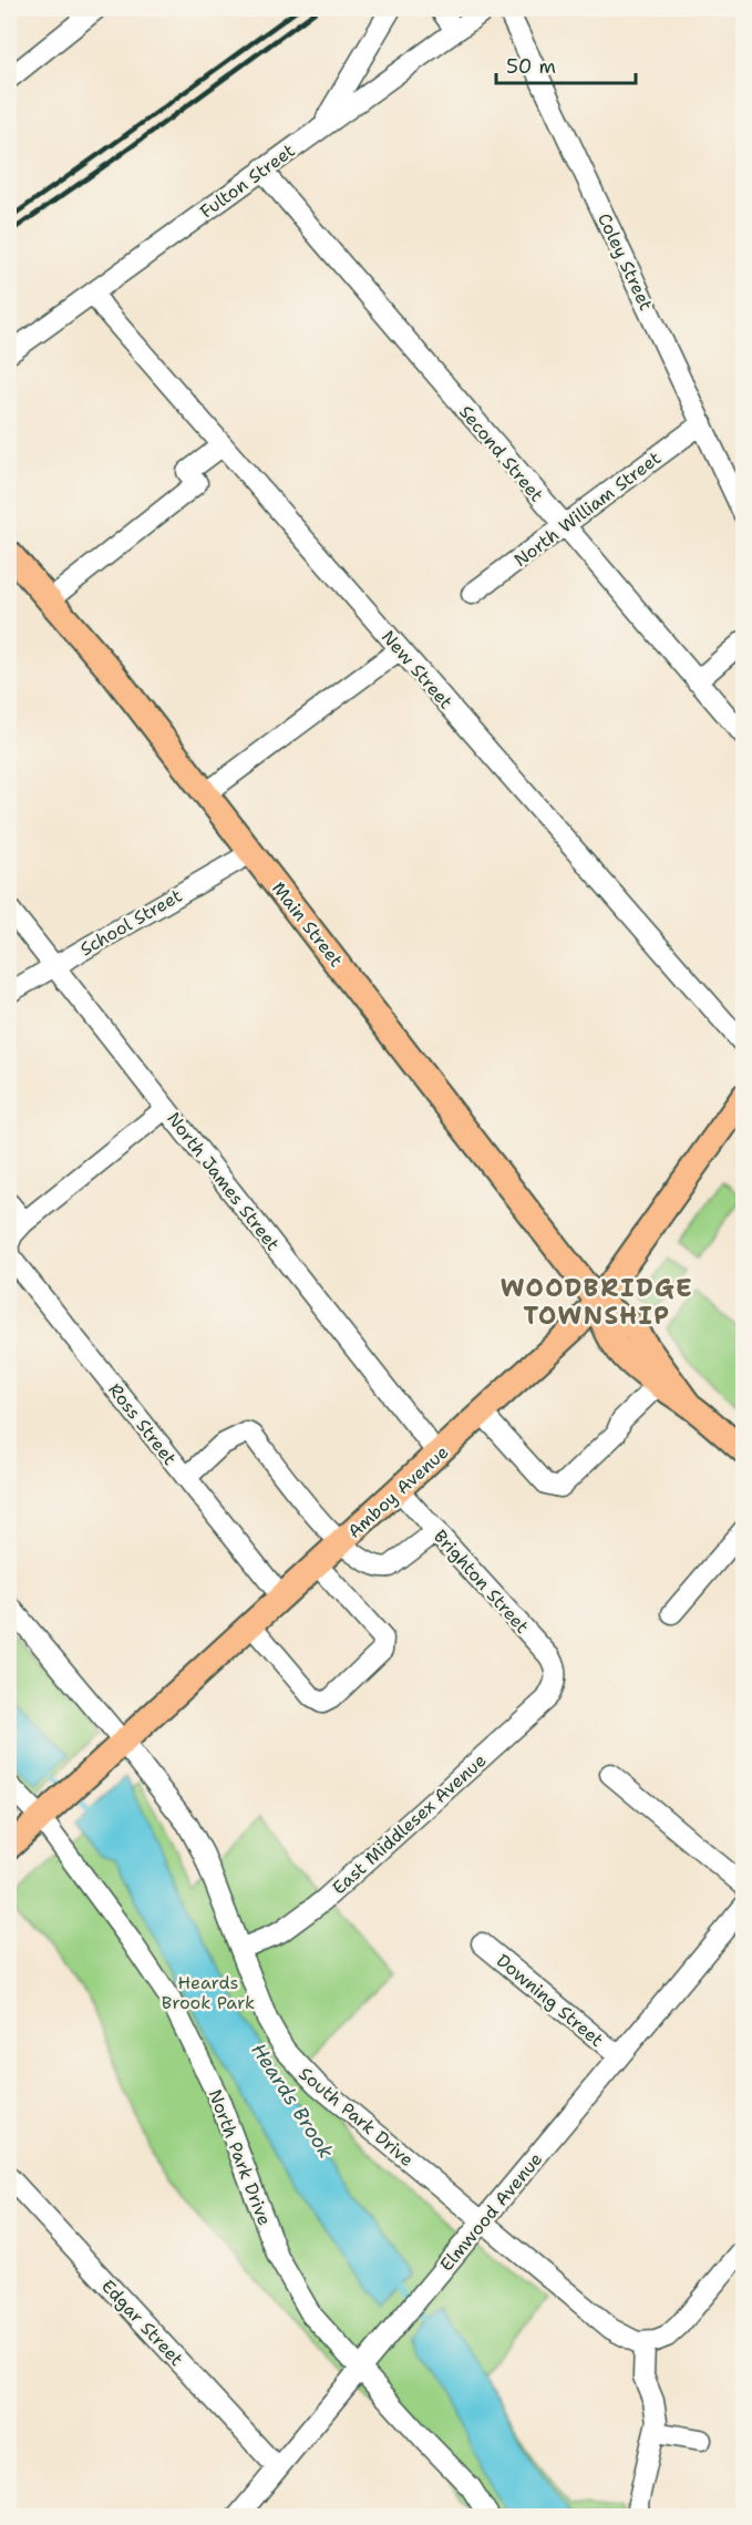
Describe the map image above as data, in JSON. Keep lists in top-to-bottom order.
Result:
{
  "streets": {
    "main road": ["Main Street", "Amboy Avenue"],
    "street": [
      "Fulton Street",
      "Coley Street",
      "Second Street",
      "North William Street",
      "New Street",
      "School Street",
      "North James Street",
      "Ross Street",
      "Brighton Street",
      "East Middlesex Avenue",
      "Downing Street",
      "South Park Drive",
      "North Park Drive",
      "Elmwood Avenue",
      "Edgar Street"
    ]
  },
  "crossings": [
    ["Fulton Street", "Second Street"],
    ["Fulton Street", "New Street"],
    ["Coley Street", "North William Street"],
    ["Second Street", "North William Street"],
    ["School Street", "Main Street"],
    ["School Street", "North James Street"],
    ["Main Street", "Amboy Avenue"],
    ["North James Street", "Amboy Avenue"],
    ["Ross Street", "Amboy Avenue"],
    ["Amboy Avenue", "Brighton Street"],
    ["Amboy Avenue", "South Park Drive"],
    ["Amboy Avenue", "North Park Drive"],
    ["Brighton Street", "East Middlesex Avenue"],
    ["East Middlesex Avenue", "South Park Drive"],
    ["Downing Street", "Elmwood Avenue"],
    ["South Park Drive", "Elmwood Avenue"],
    ["North Park Drive", "Elmwood Avenue"],
    ["Elmwood Avenue", "Edgar Street"]
  ],
  "districts": ["WOODBRIDGE TOWNSHIP"],
  "water": ["Heards Brook"],
  "parks": ["Heards Brook Park"],
  "scale_bar": "50 m"
}
